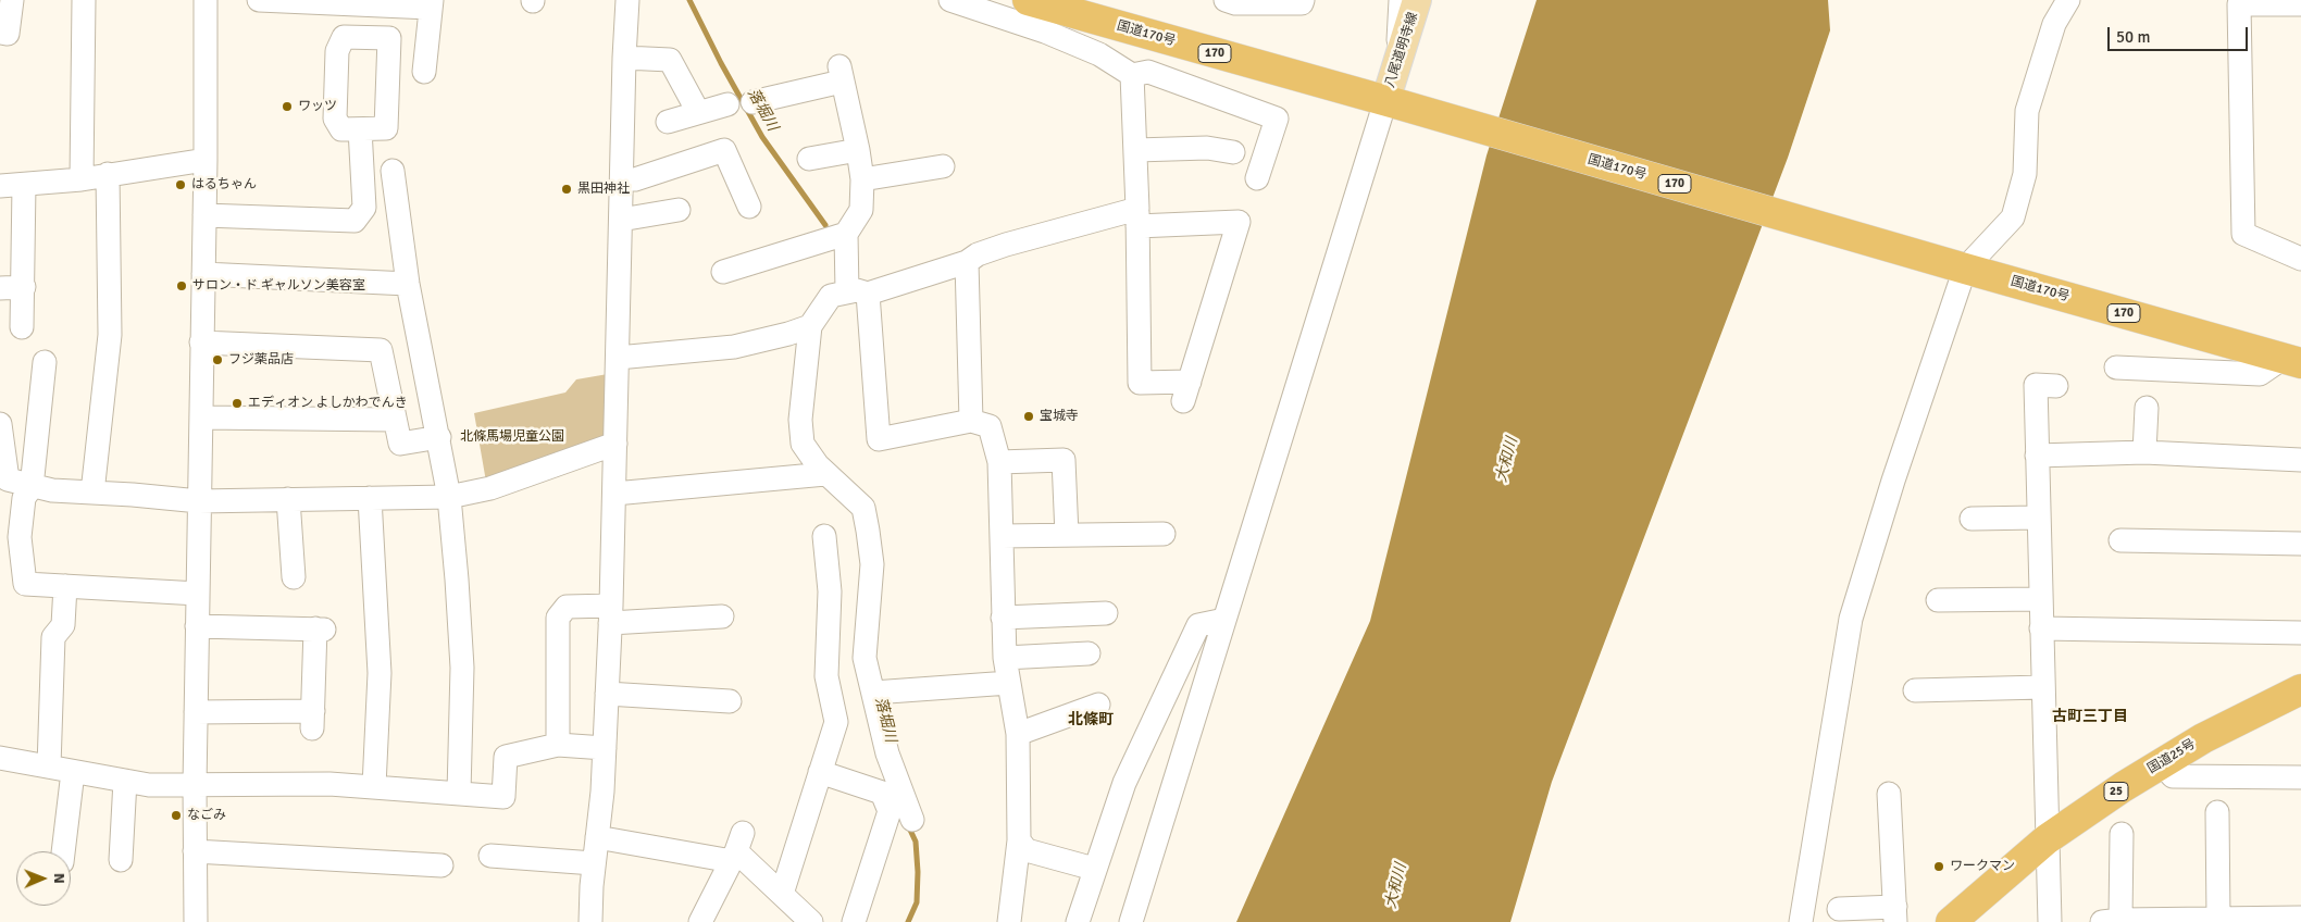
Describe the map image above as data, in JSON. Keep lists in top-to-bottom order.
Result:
{
  "streets": {
    "highway": [
      "国道170号",
      "170",
      "国道25号",
      "25"
    ],
    "main road": ["八尾道明寺線"]
  },
  "crossings": [
    ["国道170号", "八尾道明寺線"]
  ],
  "districts": ["古町三丁目", "北條町"],
  "water": ["落堀川", "大和川"],
  "parks": ["北條馬場児童公園"],
  "places": [
    "ワッツ",
    "はるちゃん",
    "黒田神社",
    "サロン・ド ギャルソン美容室",
    "フジ薬品店",
    "エディオン よしかわでんき",
    "宝城寺",
    "なごみ",
    "ワークマン"
  ],
  "scale_bar": "50 m",
  "north": "right"
}
